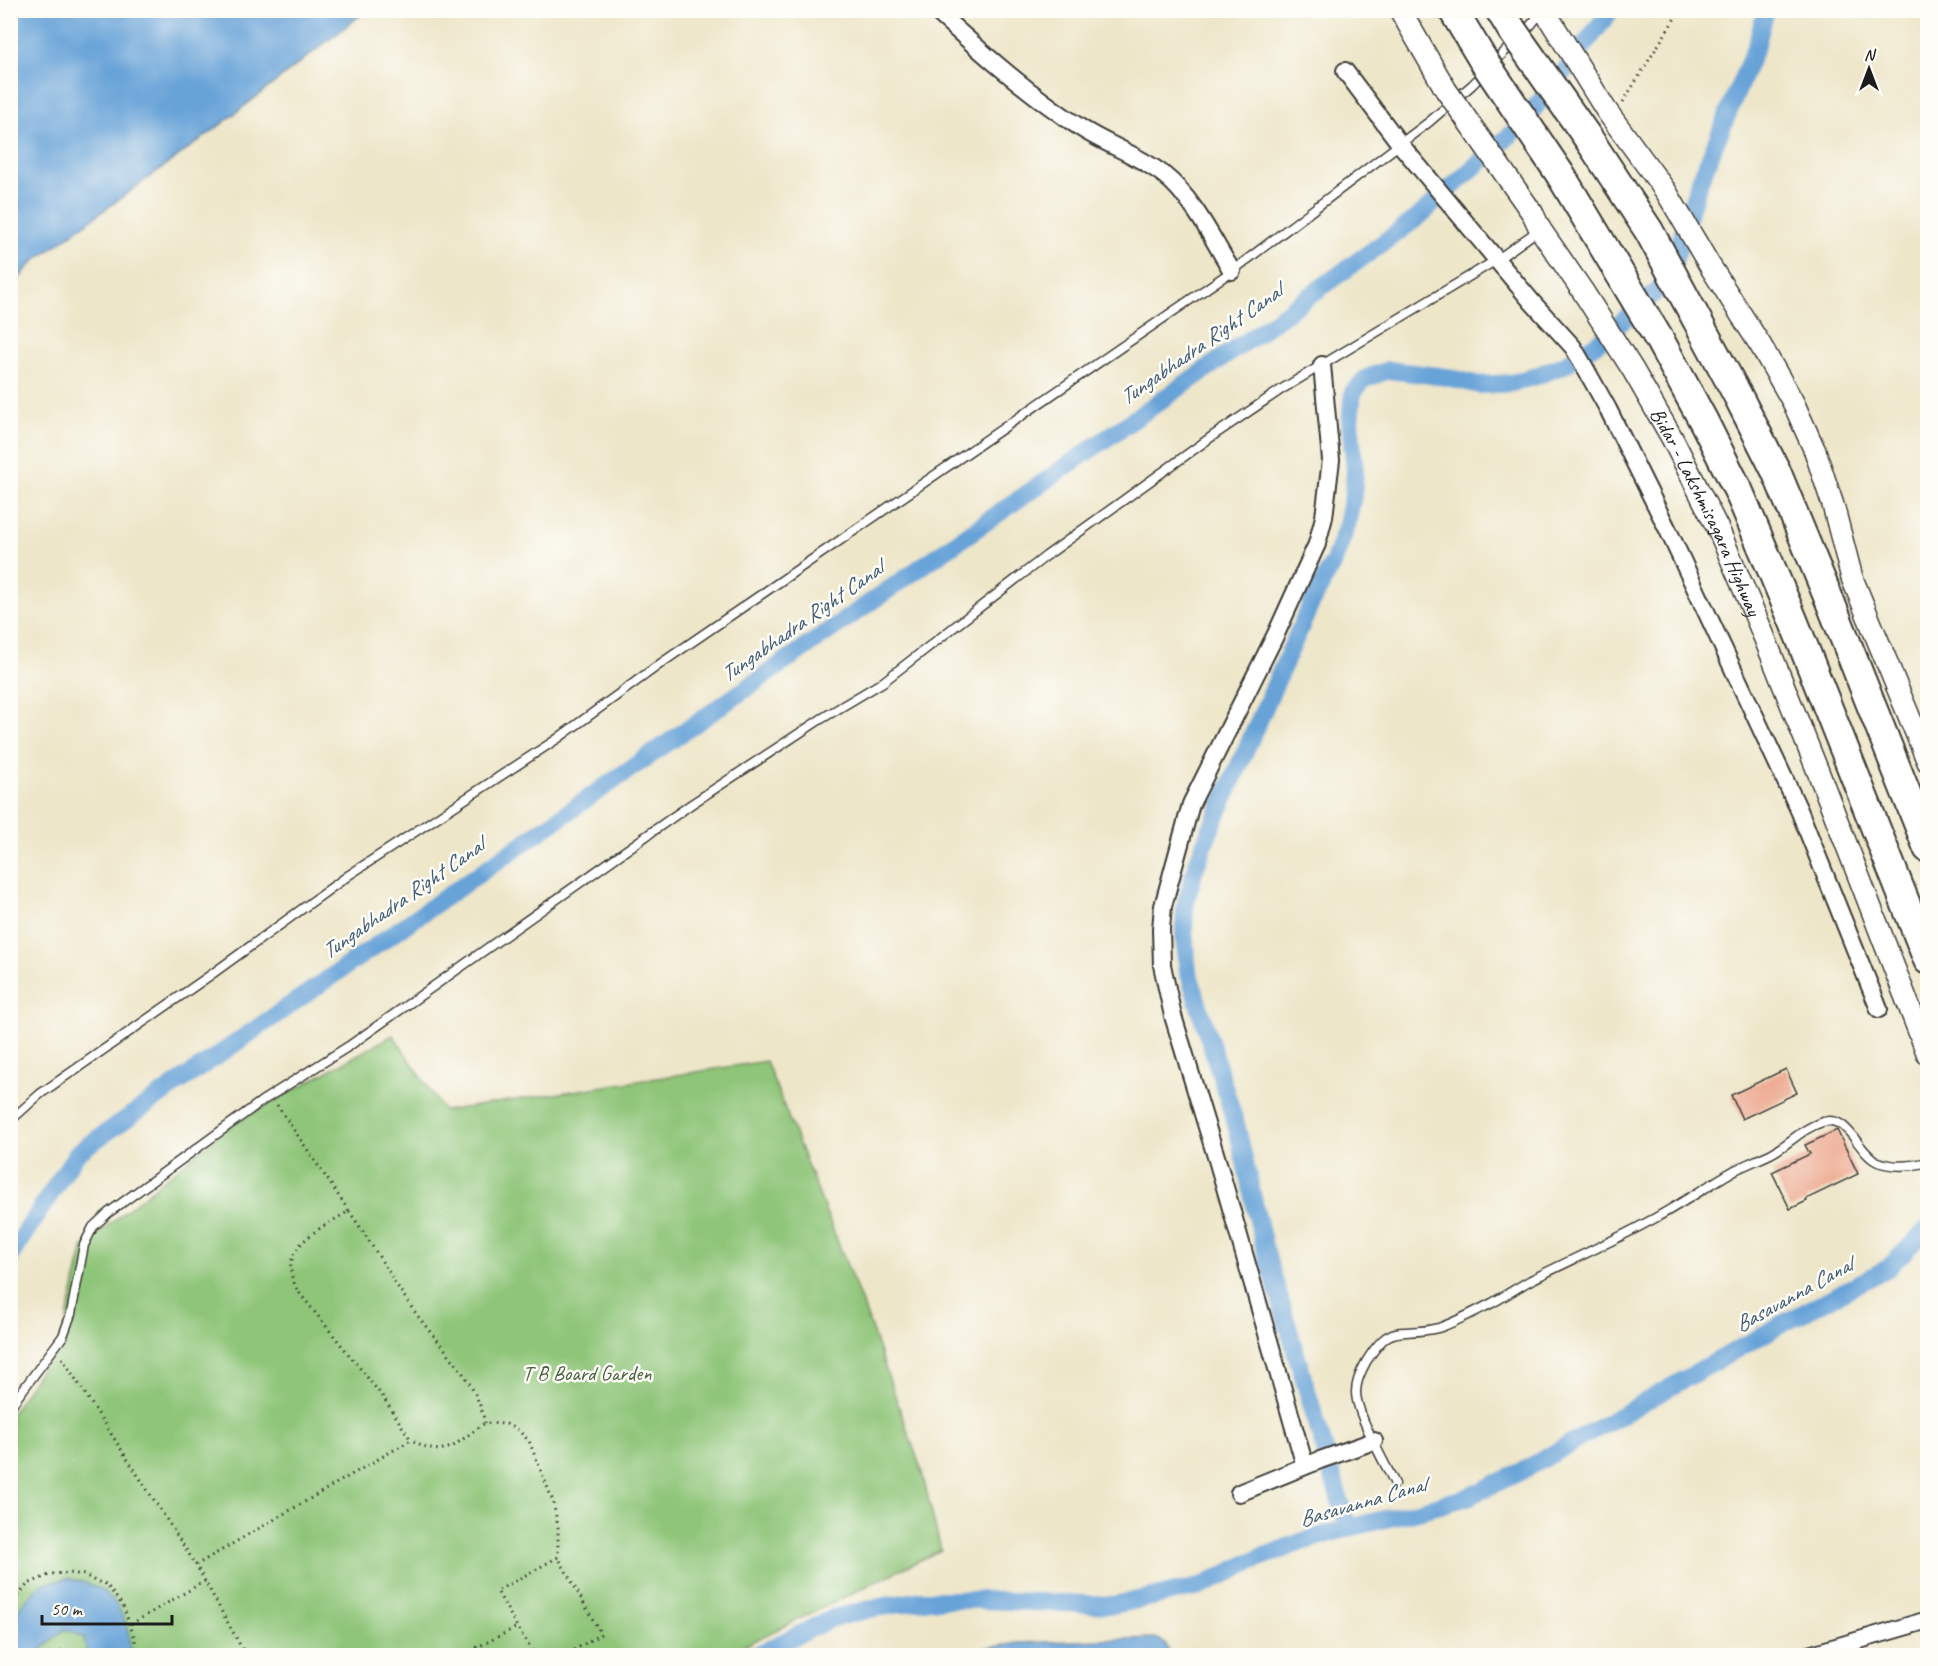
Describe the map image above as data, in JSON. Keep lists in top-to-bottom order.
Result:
{
  "streets": {
    "highway": ["Bidar - Lakshmisagara Highway"]
  },
  "water": ["Tungabhadra Right Canal", "Basavanna Canal"],
  "parks": ["T B Board Garden"],
  "scale_bar": "50 m",
  "north": "top"
}
